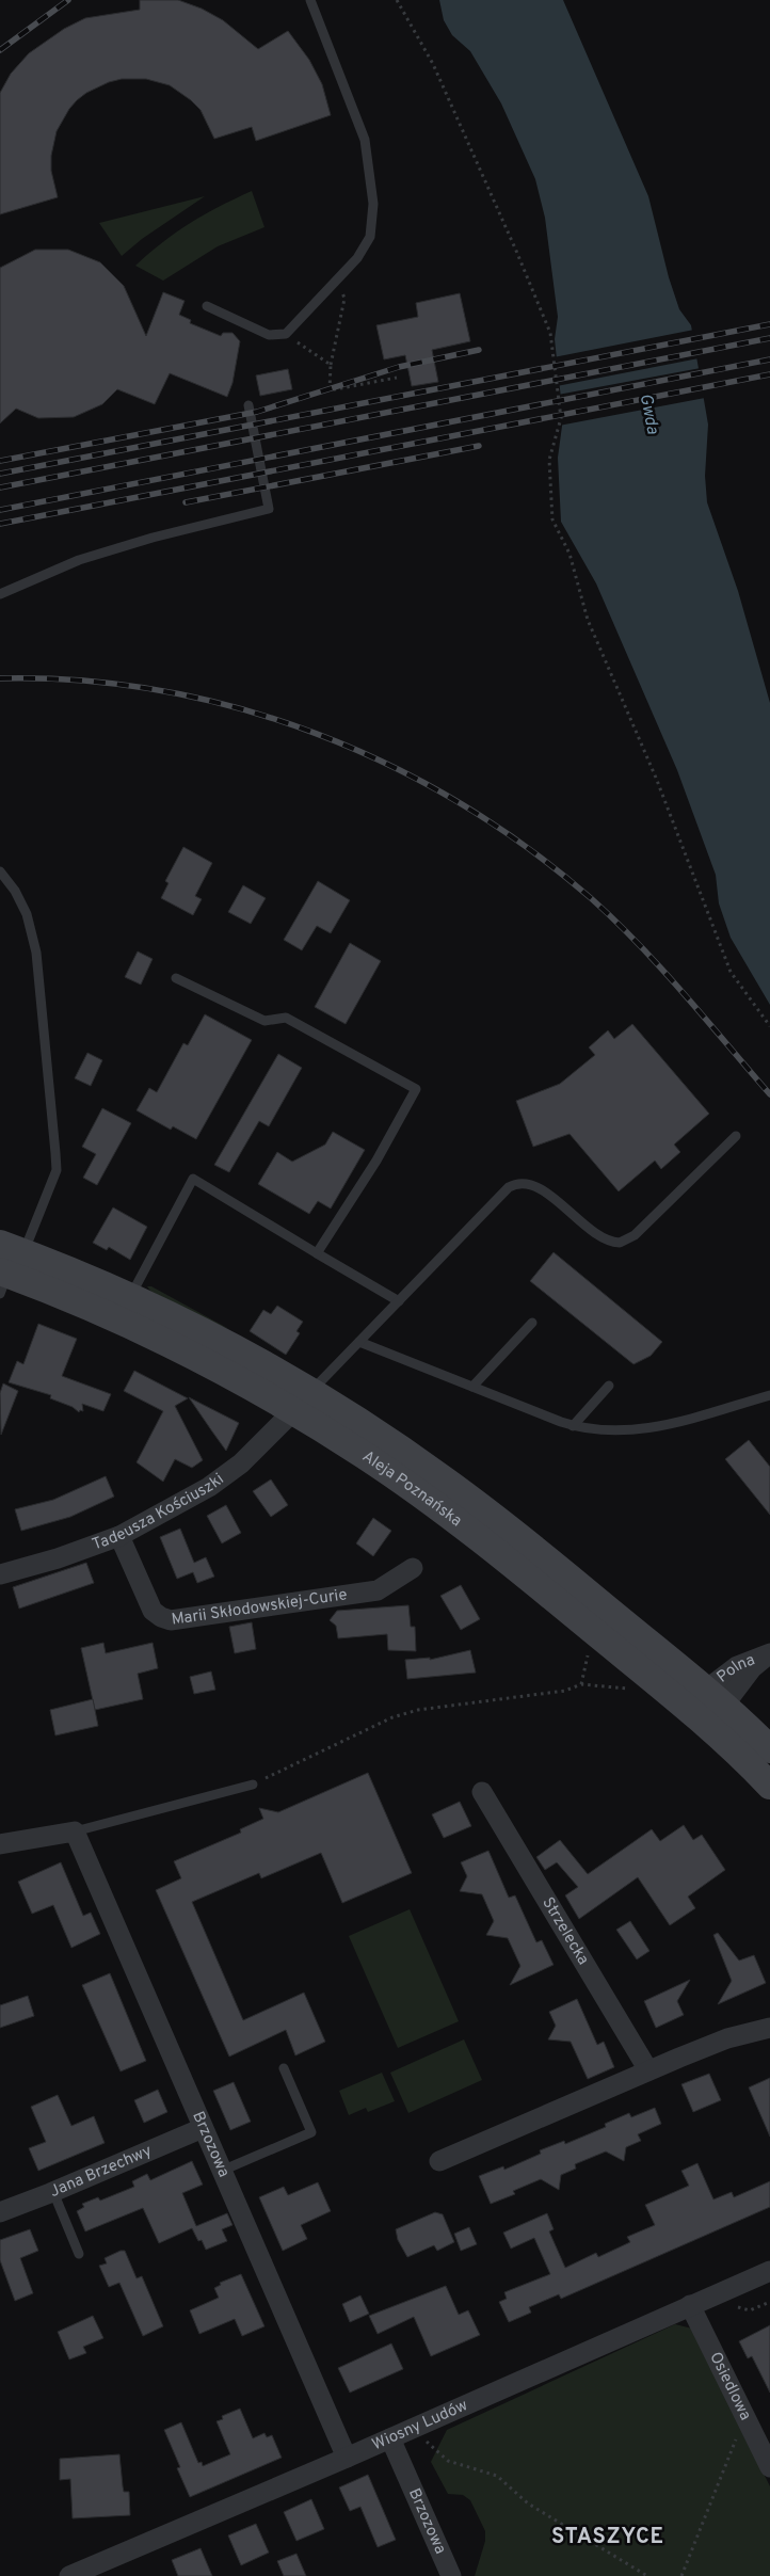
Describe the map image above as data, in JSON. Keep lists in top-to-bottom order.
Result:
{
  "streets": {
    "main road": ["Aleja Poznańska"],
    "street": [
      "Tadeusza Kościuszki",
      "Marii Skłodowskiej-Curie",
      "Strzelecka",
      "Brzozowa",
      "Jana Brzechwy",
      "Osiedlowa",
      "Wiosny Ludów"
    ]
  },
  "crossings": [
    ["Aleja Poznańska", "Tadeusza Kościuszki"],
    ["Tadeusza Kościuszki", "Marii Skłodowskiej-Curie"],
    ["Brzozowa", "Jana Brzechwy"],
    ["Brzozowa", "Wiosny Ludów"],
    ["Osiedlowa", "Wiosny Ludów"]
  ],
  "districts": ["STASZYCE"],
  "water": ["Gwda"]
}
